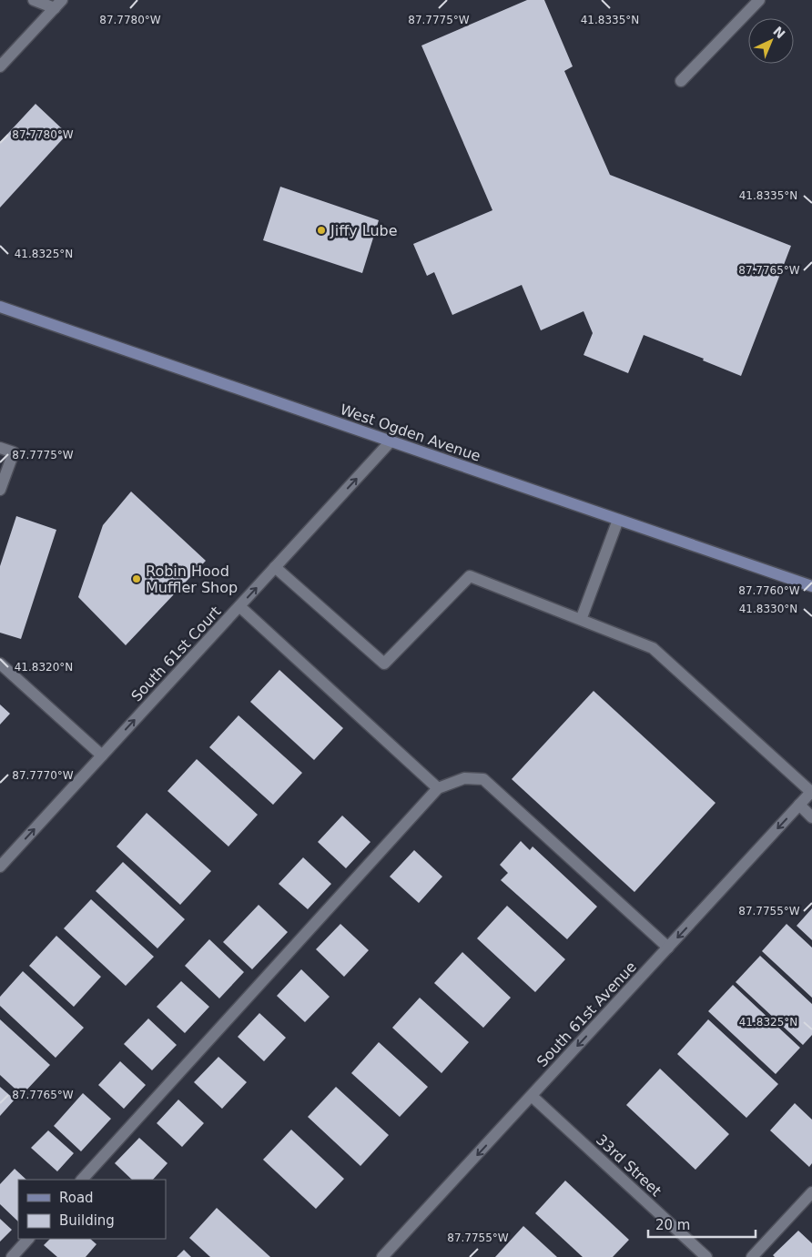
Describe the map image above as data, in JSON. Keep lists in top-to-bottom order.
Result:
{
  "streets": {
    "main road": ["West Ogden Avenue"],
    "street": ["South 61st Court", "South 61st Avenue", "33rd Street"]
  },
  "crossings": [
    ["West Ogden Avenue", "South 61st Court"],
    ["South 61st Avenue", "33rd Street"]
  ],
  "one_way": ["South 61st Court", "South 61st Avenue"],
  "places": ["Jiffy Lube", "Robin Hood Muffler Shop"],
  "legend": ["Road", "Building"],
  "scale_bar": "20 m",
  "north": "top right",
  "coordinates": [
    "41.8335°N",
    "87.7780°W",
    "87.7775°W",
    "41.8325°N",
    "87.7765°W",
    "87.7760°W",
    "41.8330°N",
    "41.8320°N",
    "87.7770°W",
    "87.7755°W"
  ]
}
